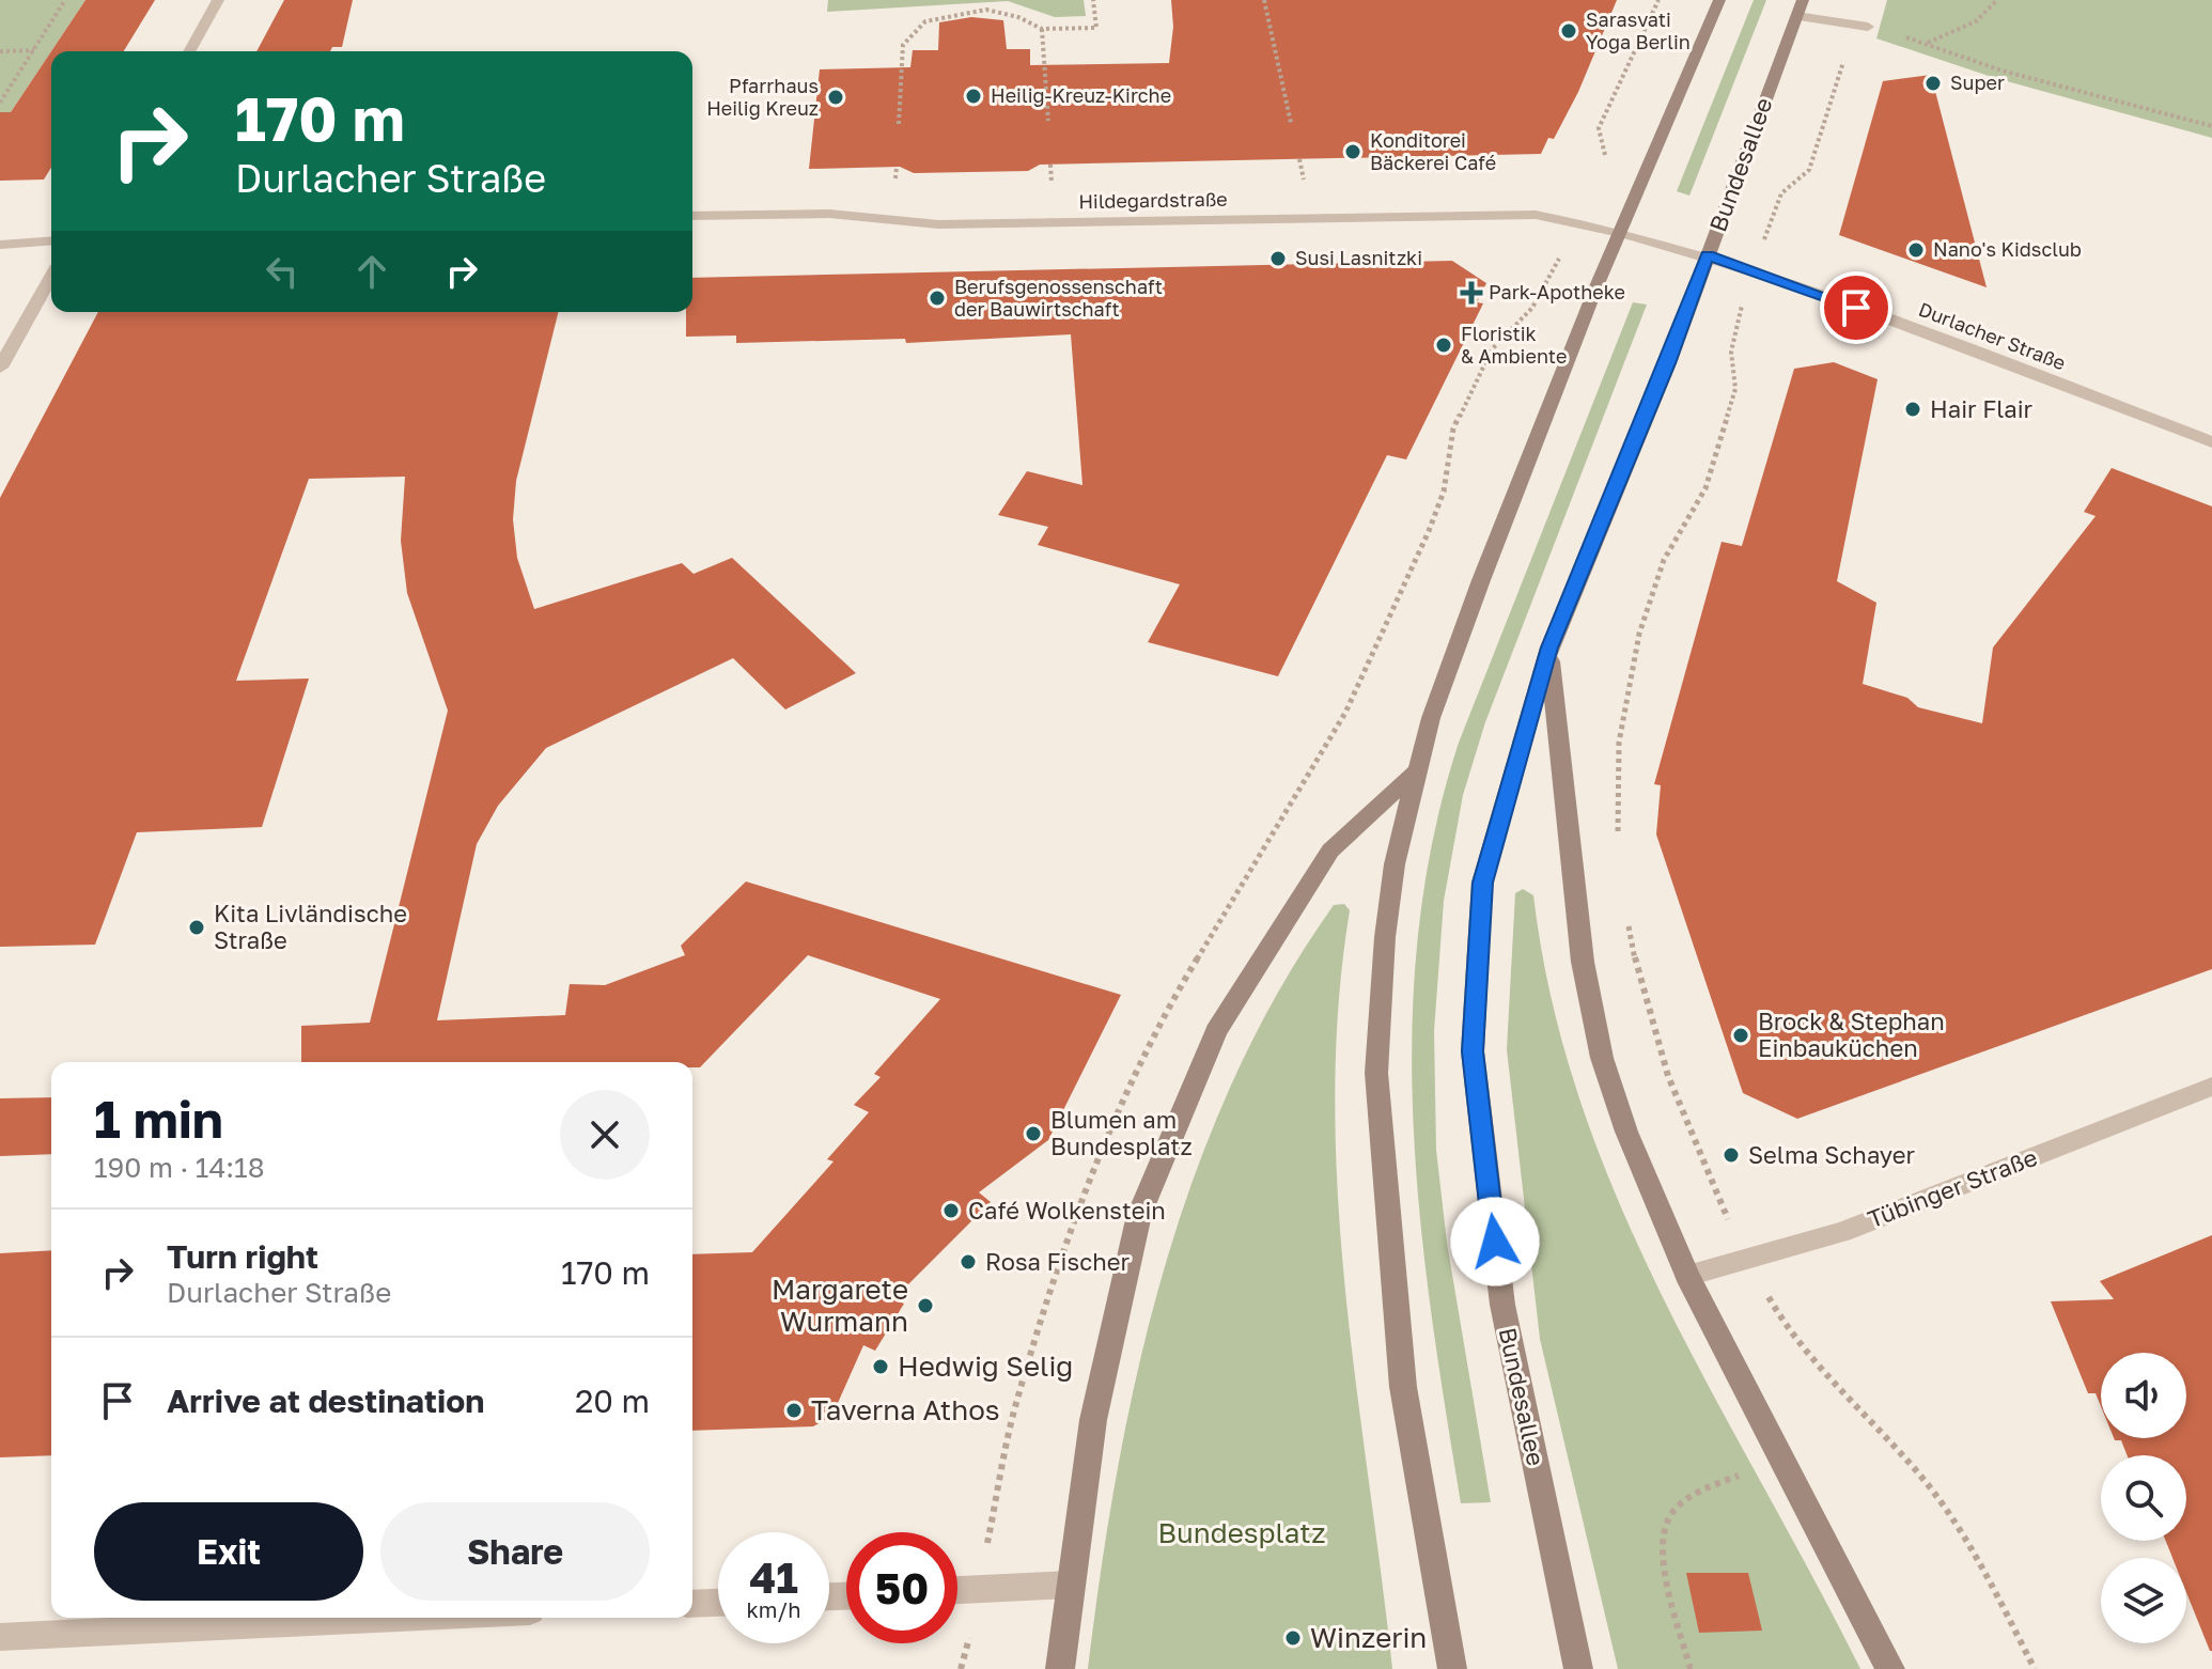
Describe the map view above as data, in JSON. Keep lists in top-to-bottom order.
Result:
{
  "streets": {
    "main road": ["Bundesallee"],
    "street": ["Hildegardstraße", "Durlacher Straße", "Tübinger Straße"]
  },
  "crossings": [
    ["Bundesallee", "Hildegardstraße"],
    ["Bundesallee", "Durlacher Straße"],
    ["Hildegardstraße", "Durlacher Straße"]
  ],
  "parks": ["Bundesplatz"],
  "places": {
    "other": [
      "Sarasvati Yoga Berlin",
      "Super",
      "Heilig-Kreuz-Kirche",
      "Pfarrhaus Heilig Kreuz",
      "Konditorei Bäckerei Café",
      "Nano's Kidsclub",
      "Susi Lasnitzki",
      "Berufsgenossenschaft der Bauwirtschaft",
      "Floristik & Ambiente",
      "Hair Flair",
      "Kita Livländische Straße",
      "Brock & Stephan Einbauküchen",
      "Blumen am Bundesplatz",
      "Selma Schayer",
      "Café Wolkenstein",
      "Rosa Fischer",
      "Margarete Wurmann",
      "Hedwig Selig",
      "Taverna Athos",
      "Winzerin"
    ],
    "health": ["Park-Apotheke"]
  },
  "page": {
    "turn": ["170 m", "Durlacher Straße"],
    "heading": ["1 min", "190 m · 14:18"],
    "list": [
      {
        "name": "Turn right",
        "note": "Durlacher Straße",
        "value": "170 m"
      },
      {
        "name": "Arrive at destination",
        "value": "20 m"
      }
    ],
    "buttons": ["Exit", "Share"],
    "speed": "41 km/h",
    "limit": "50"
  }
}
